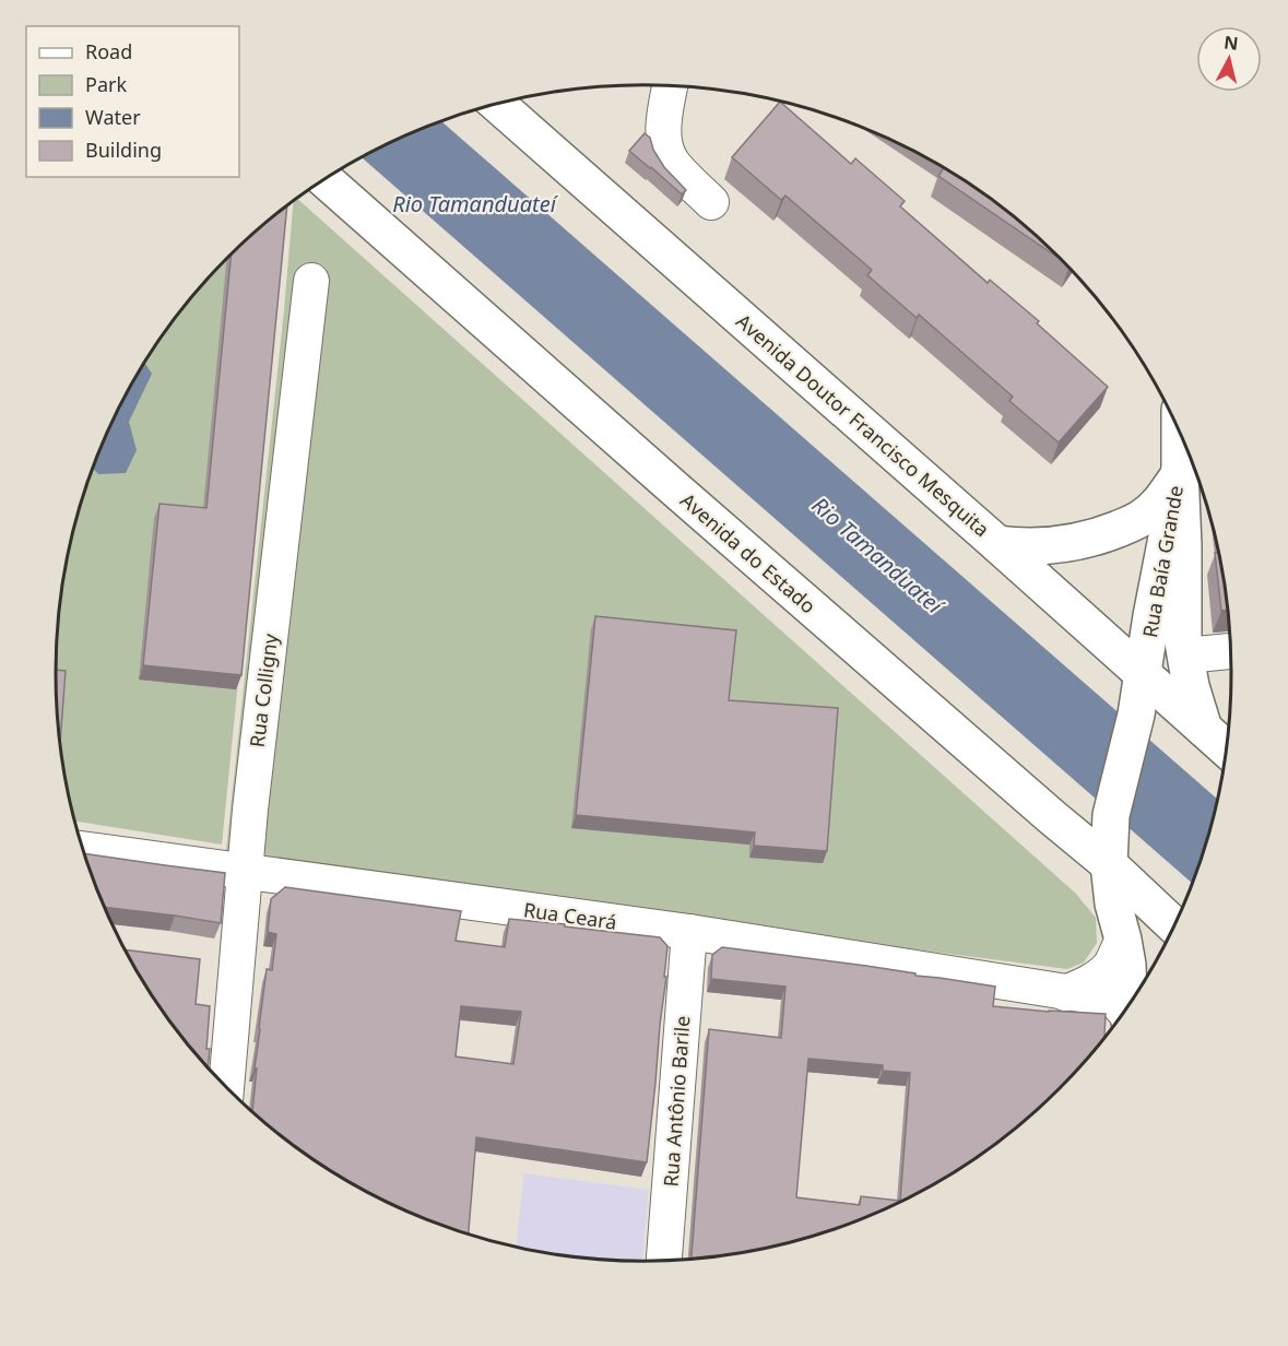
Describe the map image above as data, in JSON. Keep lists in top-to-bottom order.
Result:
{
  "streets": {
    "main road": ["Avenida Doutor Francisco Mesquita", "Avenida do Estado", "Rua Baía Grande"],
    "street": ["Rua Colligny", "Rua Ceará", "Rua Antônio Barile"]
  },
  "crossings": [
    ["Avenida Doutor Francisco Mesquita", "Rua Baía Grande"],
    ["Avenida do Estado", "Rua Baía Grande"],
    ["Rua Colligny", "Rua Ceará"],
    ["Rua Ceará", "Rua Antônio Barile"]
  ],
  "water": ["Rio Tamanduateí"],
  "legend": [
    "Road",
    "Park",
    "Water",
    "Building"
  ],
  "north": "top"
}
